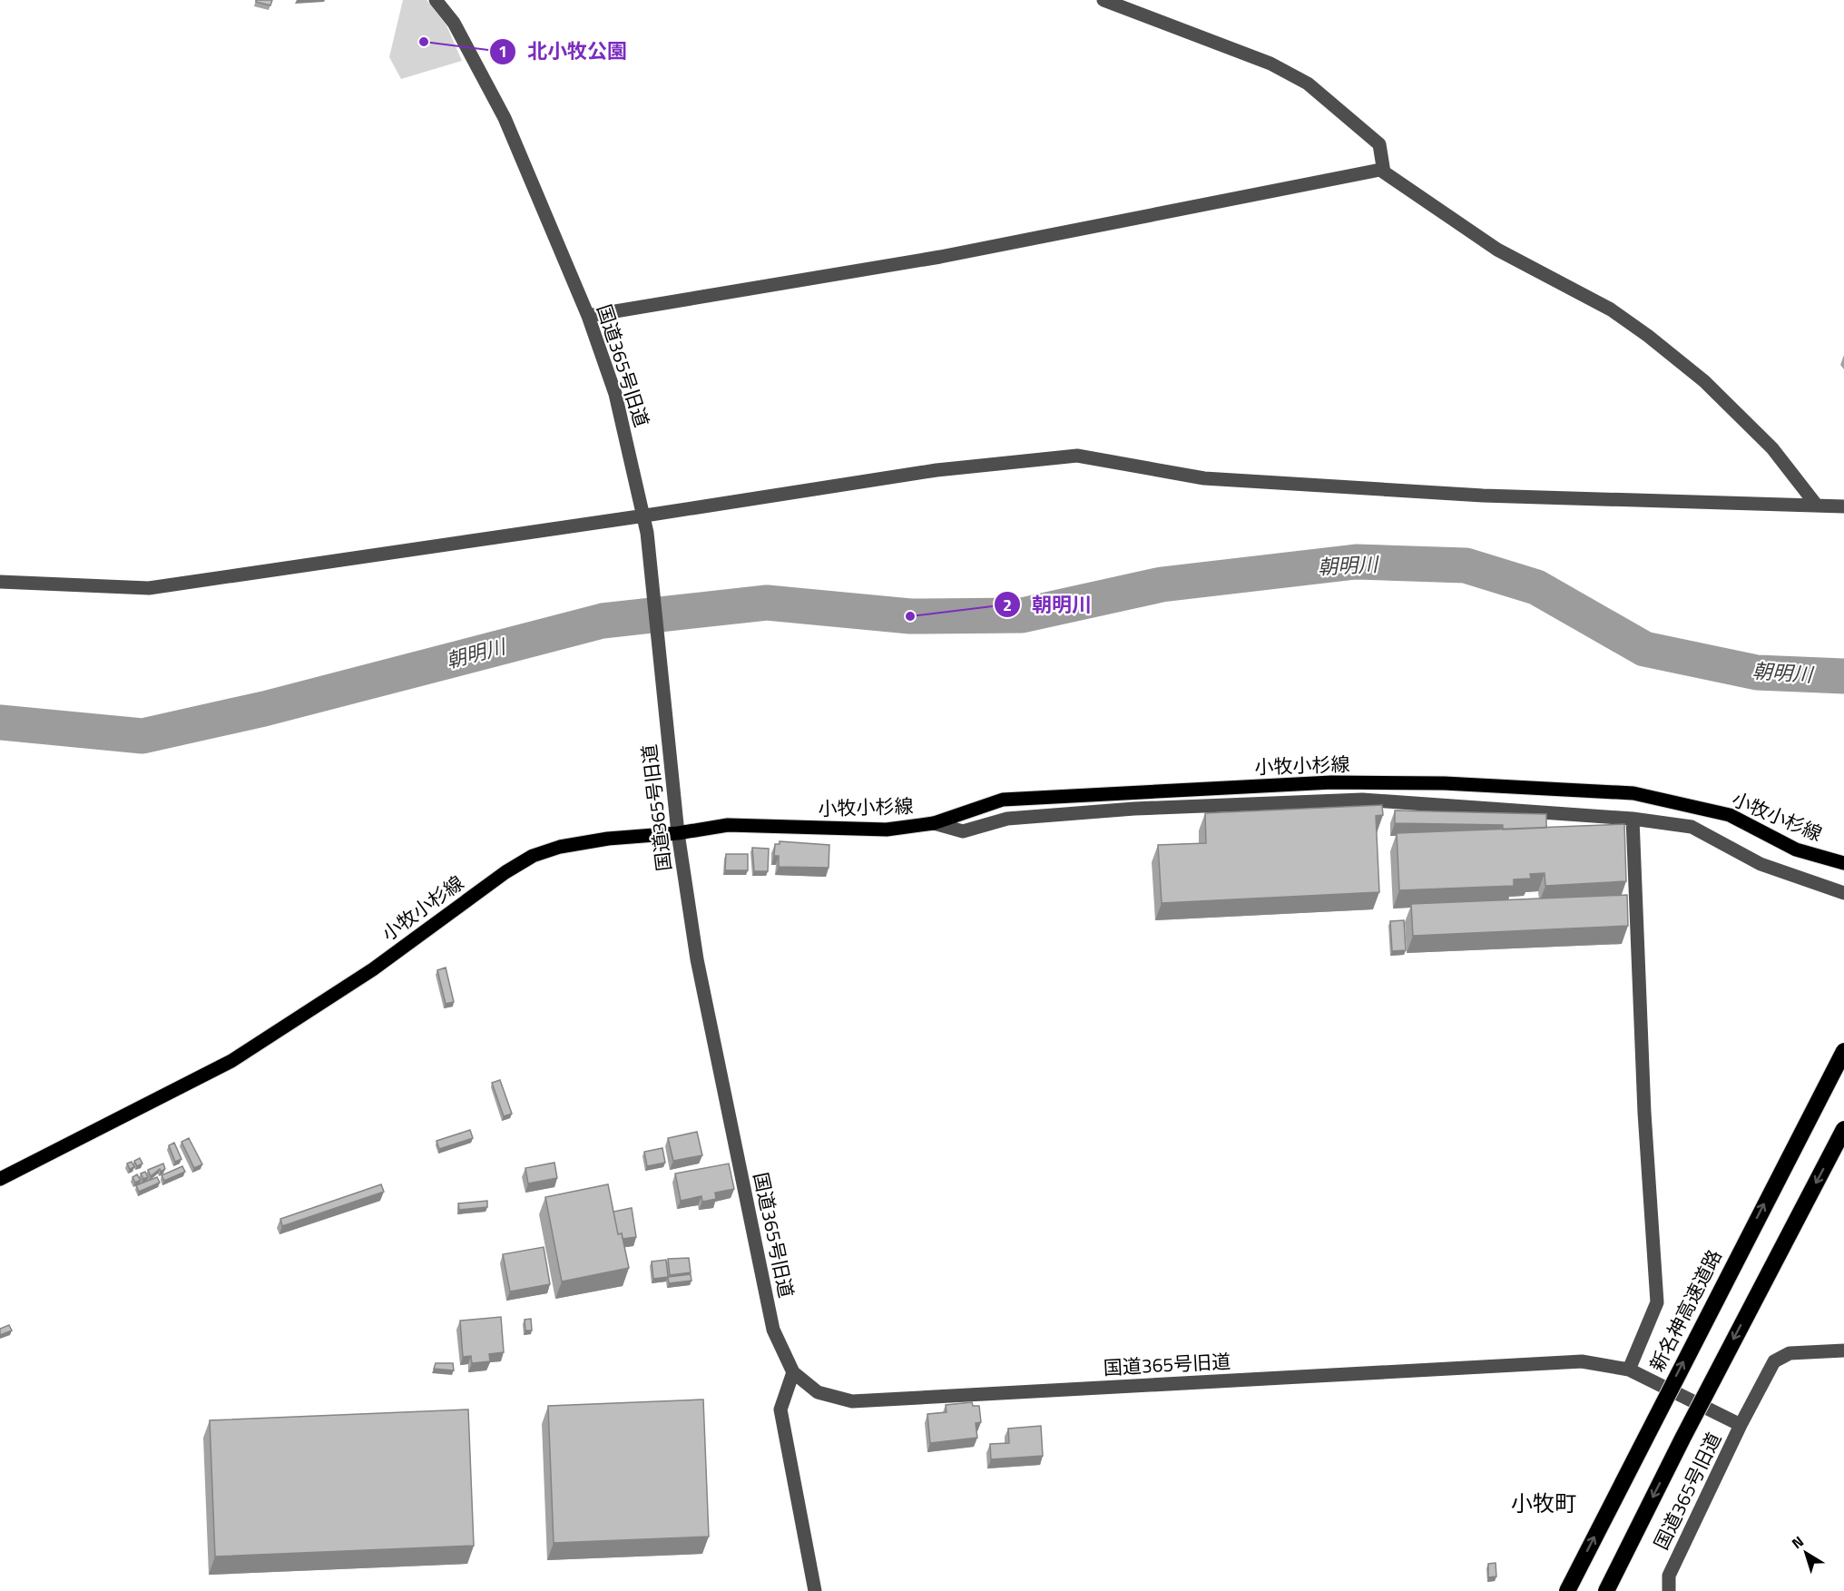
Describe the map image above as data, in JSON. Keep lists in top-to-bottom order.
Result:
{
  "streets": {
    "highway": ["新名神高速道路"],
    "main road": ["小牧小杉線"],
    "street": ["国道365号旧道"]
  },
  "crossings": [
    ["国道365号旧道", "小牧小杉線"]
  ],
  "districts": ["小牧町"],
  "water": ["朝明川"],
  "places": ["北小牧公園", "朝明川"],
  "north": "top left"
}
